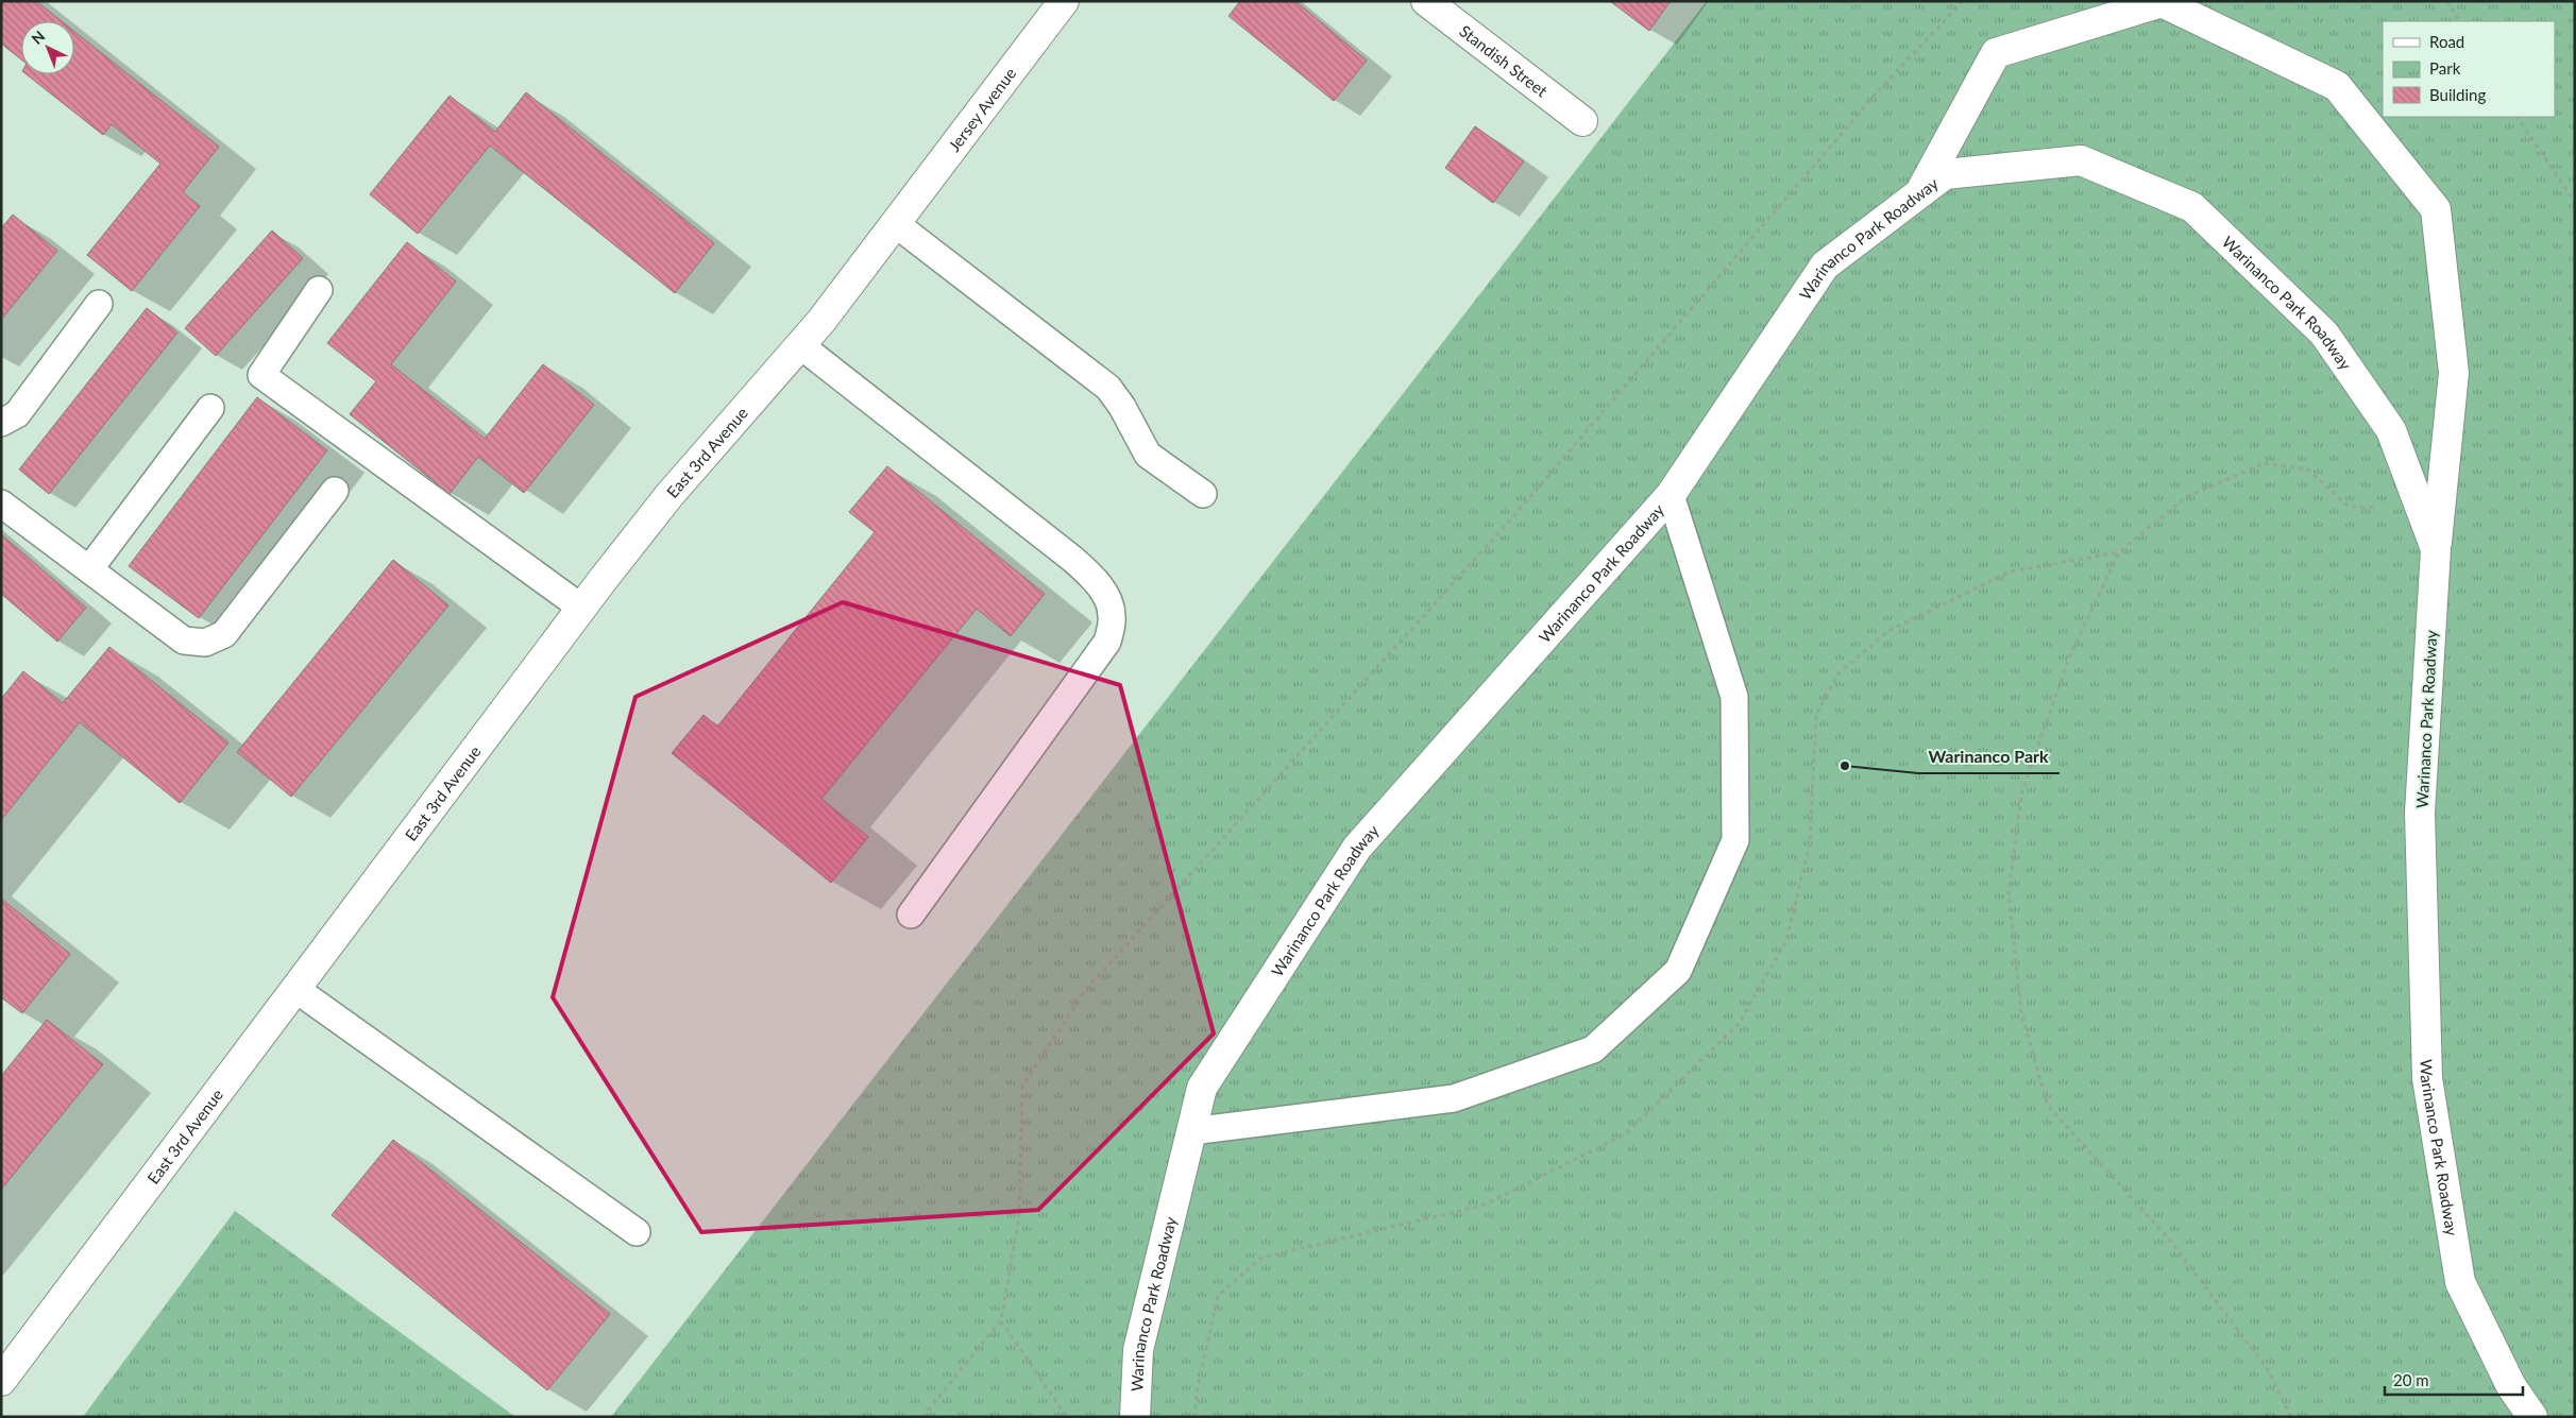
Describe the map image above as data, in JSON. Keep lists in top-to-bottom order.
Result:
{
  "streets": {
    "street": [
      "Standish Street",
      "Jersey Avenue",
      "Warinanco Park Roadway",
      "East 3rd Avenue"
    ]
  },
  "crossings": [
    ["Jersey Avenue", "East 3rd Avenue"]
  ],
  "places": ["Warinanco Park"],
  "legend": ["Road", "Park", "Building"],
  "scale_bar": "20 m",
  "north": "top left"
}
